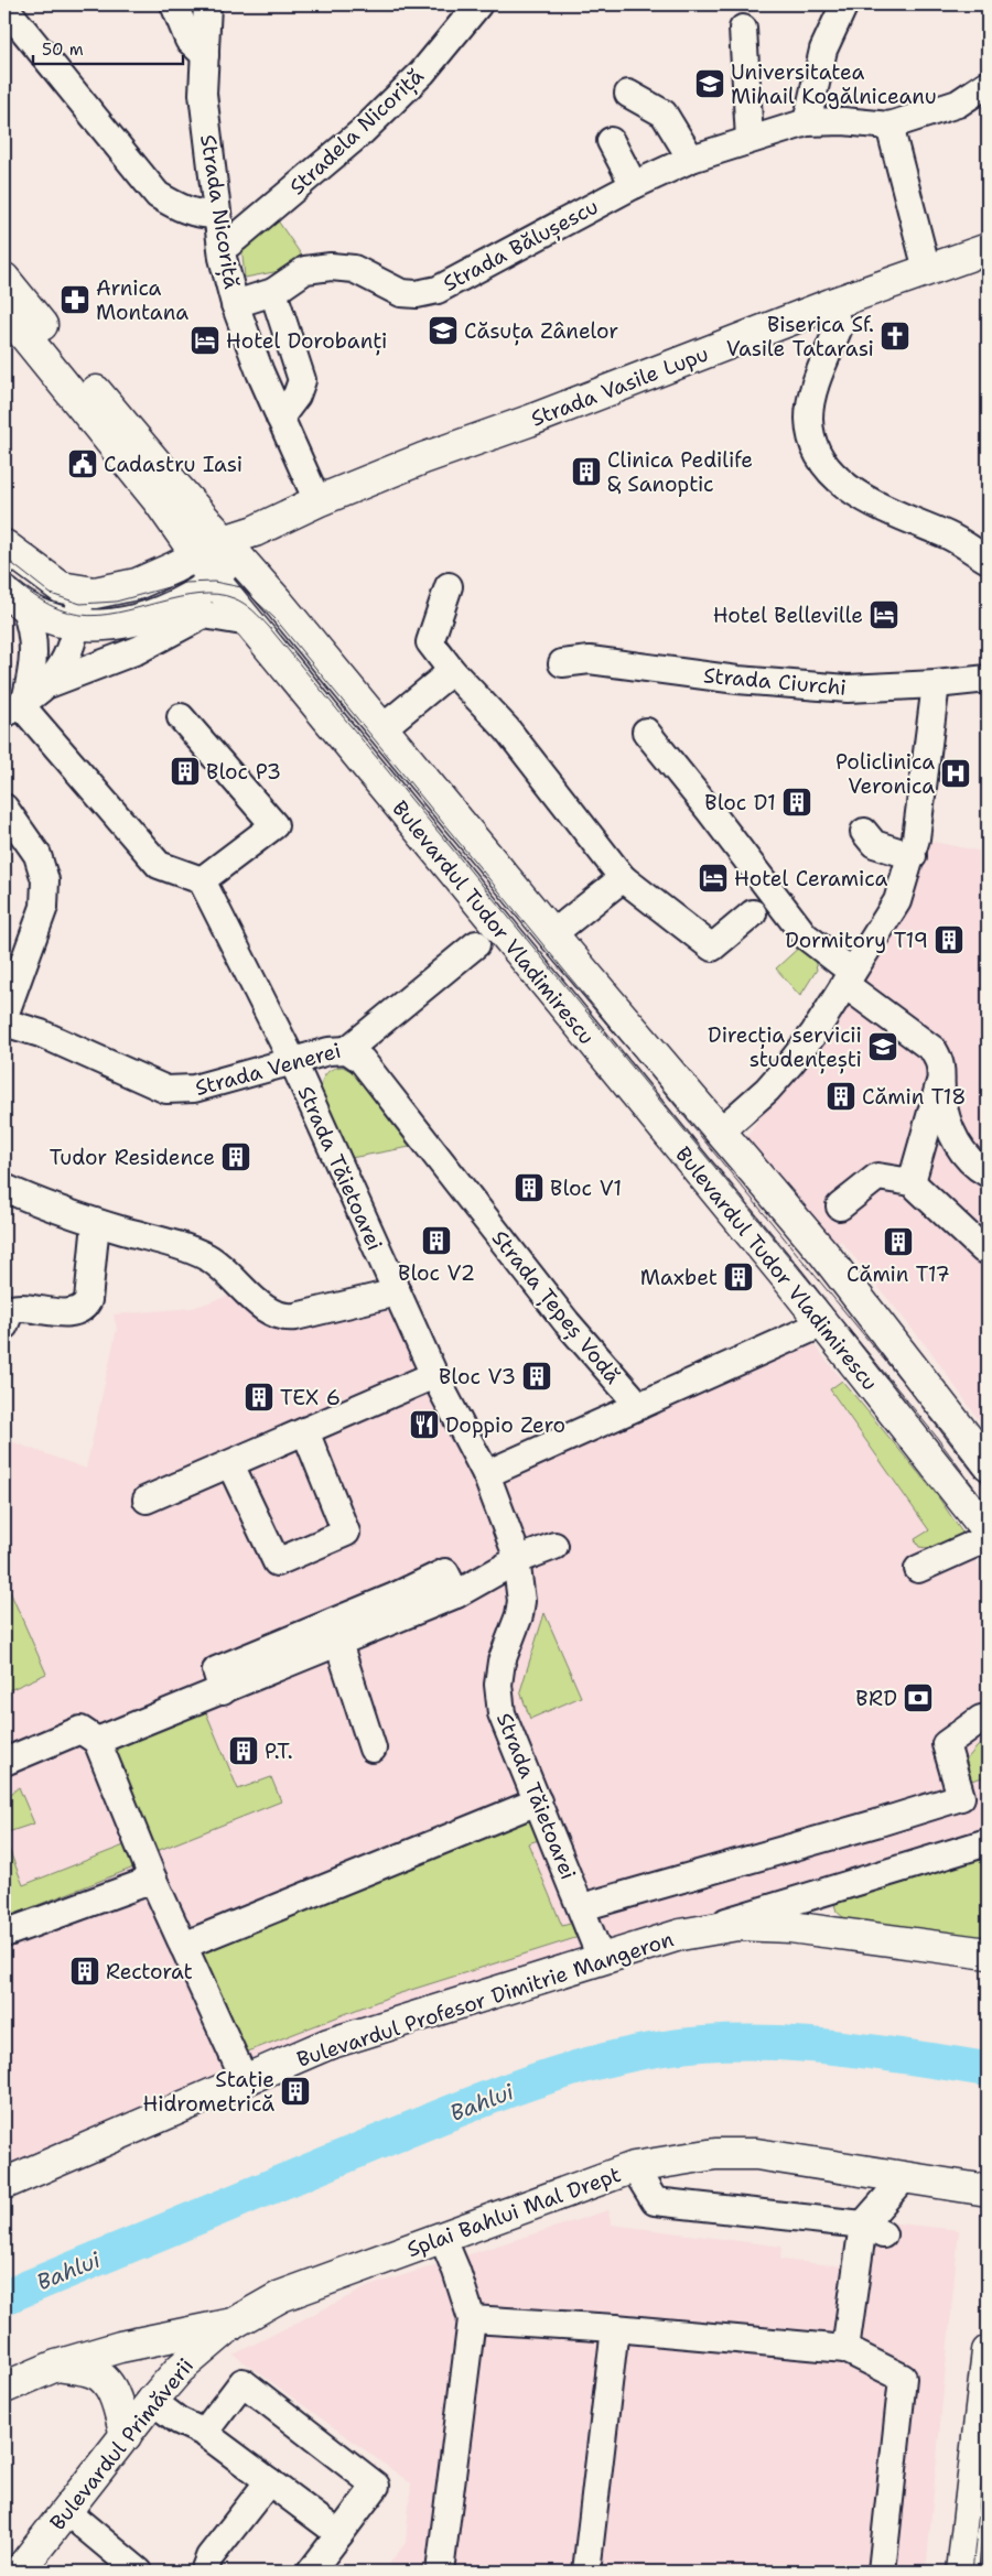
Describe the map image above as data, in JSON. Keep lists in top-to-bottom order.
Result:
{
  "streets": {
    "main road": [
      "Strada Vasile Lupu",
      "Bulevardul Tudor Vladimirescu",
      "Bulevardul Profesor Dimitrie Mangeron",
      "Splai Bahlui Mal Drept",
      "Bulevardul Primăverii"
    ],
    "street": [
      "Stradela Nicoriță",
      "Strada Nicoriță",
      "Strada Bălușescu",
      "Strada Ciurchi",
      "Strada Venerei",
      "Strada Tăietoarei",
      "Strada Țepeș Vodă"
    ]
  },
  "crossings": [
    ["Stradela Nicoriță", "Strada Nicoriță"],
    ["Strada Nicoriță", "Strada Bălușescu"],
    ["Strada Nicoriță", "Strada Vasile Lupu"],
    ["Strada Vasile Lupu", "Bulevardul Tudor Vladimirescu"],
    ["Strada Venerei", "Strada Tăietoarei"],
    ["Strada Venerei", "Strada Țepeș Vodă"],
    ["Strada Tăietoarei", "Bulevardul Profesor Dimitrie Mangeron"],
    ["Splai Bahlui Mal Drept", "Bulevardul Primăverii"]
  ],
  "water": ["Bahlui"],
  "places": {
    "school or university": ["Universitatea Mihail Kogălniceanu", "Căsuța Zânelor", "Direcția servicii studențești"],
    "pharmacy": ["Arnica Montana"],
    "church": ["Biserica Sf. Vasile Tatarasi"],
    "hotel": ["Hotel Dorobanți", "Hotel Belleville", "Hotel Ceramica"],
    "public building": ["Cadastru Iasi"],
    "building": [
      "Clinica Pedilife & Sanoptic",
      "Bloc P3",
      "Bloc D1",
      "Dormitory T19",
      "Cămin T18",
      "Tudor Residence",
      "Bloc V1",
      "Bloc V2",
      "Cămin T17",
      "Maxbet",
      "Bloc V3",
      "TEX 6",
      "P.T.",
      "Rectorat",
      "Stație Hidrometrică"
    ],
    "hospital": ["Policlinica Veronica"],
    "restaurant": ["Doppio Zero"],
    "bank": ["BRD"]
  },
  "scale_bar": "50 m"
}
